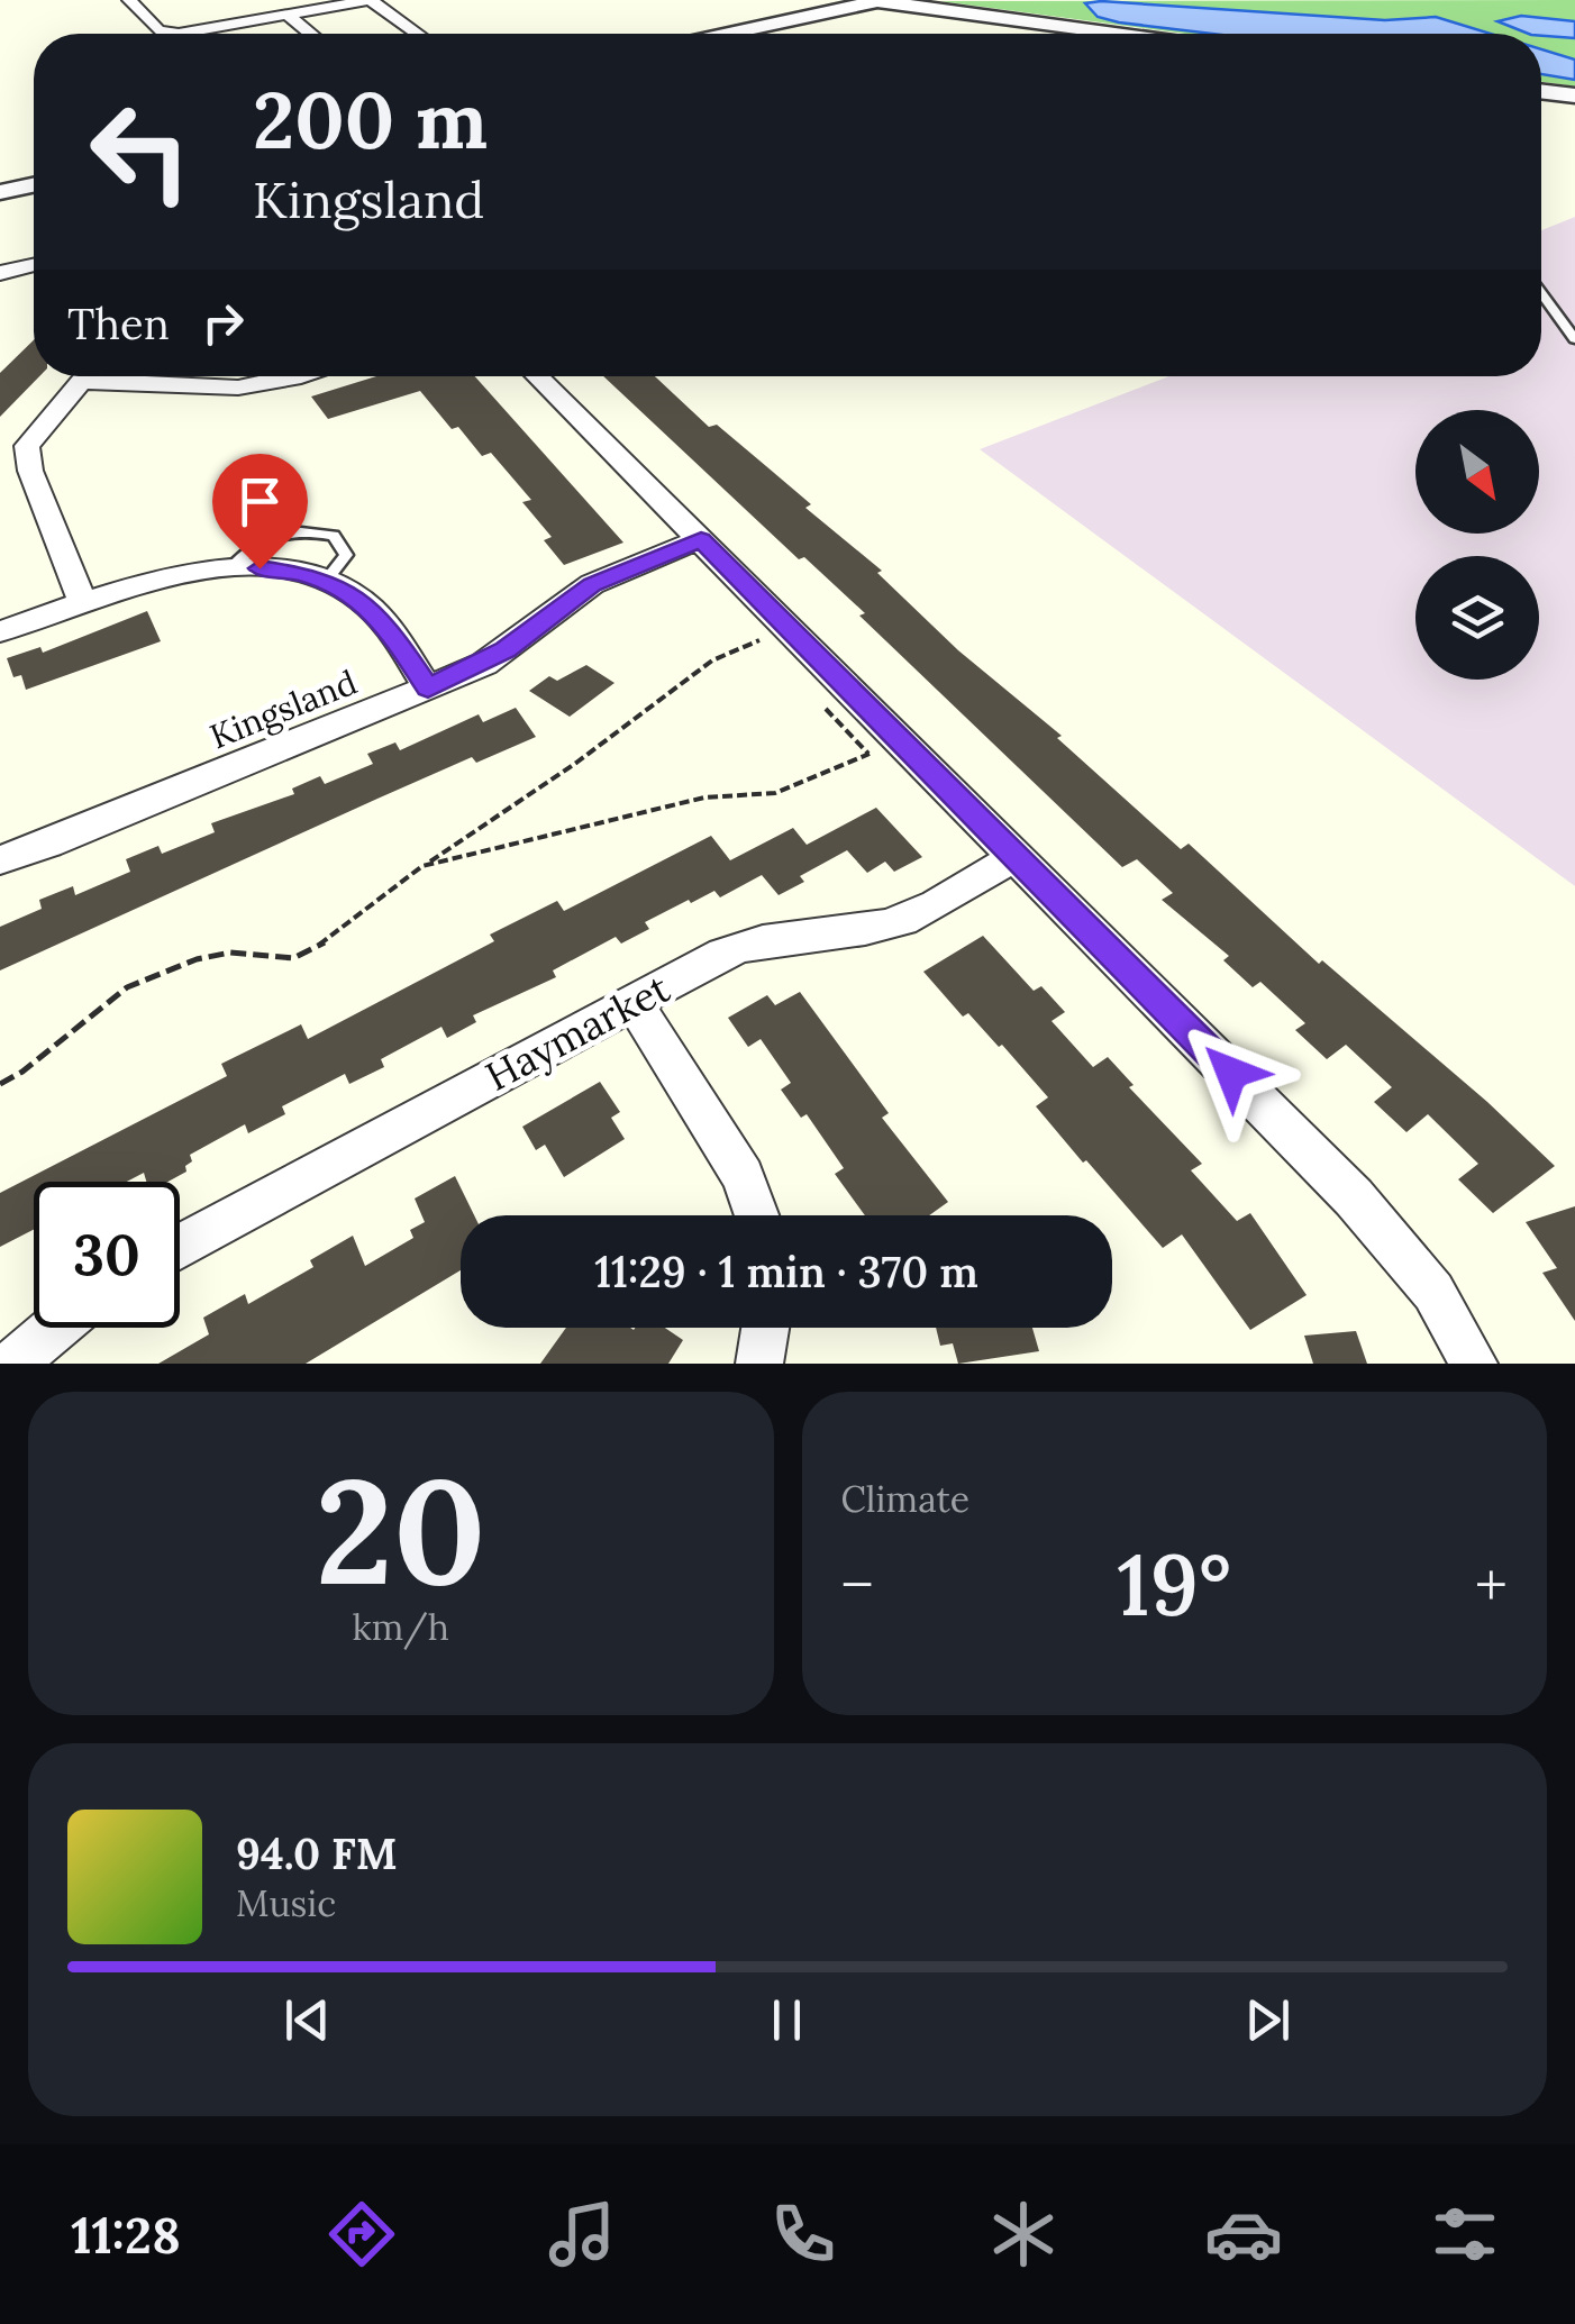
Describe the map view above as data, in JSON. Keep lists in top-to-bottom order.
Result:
{
  "streets": {
    "street": ["Kingsland", "Haymarket"]
  },
  "north": "bottom right",
  "page": {
    "turn": ["200 m", "Kingsland"],
    "then": "Then",
    "limit": "30",
    "trip": "11:29 · 1 min · 370 m",
    "tile": [
      ["20", "km/h"],
      "Climate"
    ],
    "heat": ["−", "19°", "+"],
    "song": ["94.0 FM", "Music"],
    "tabs": "11:28"
  }
}
